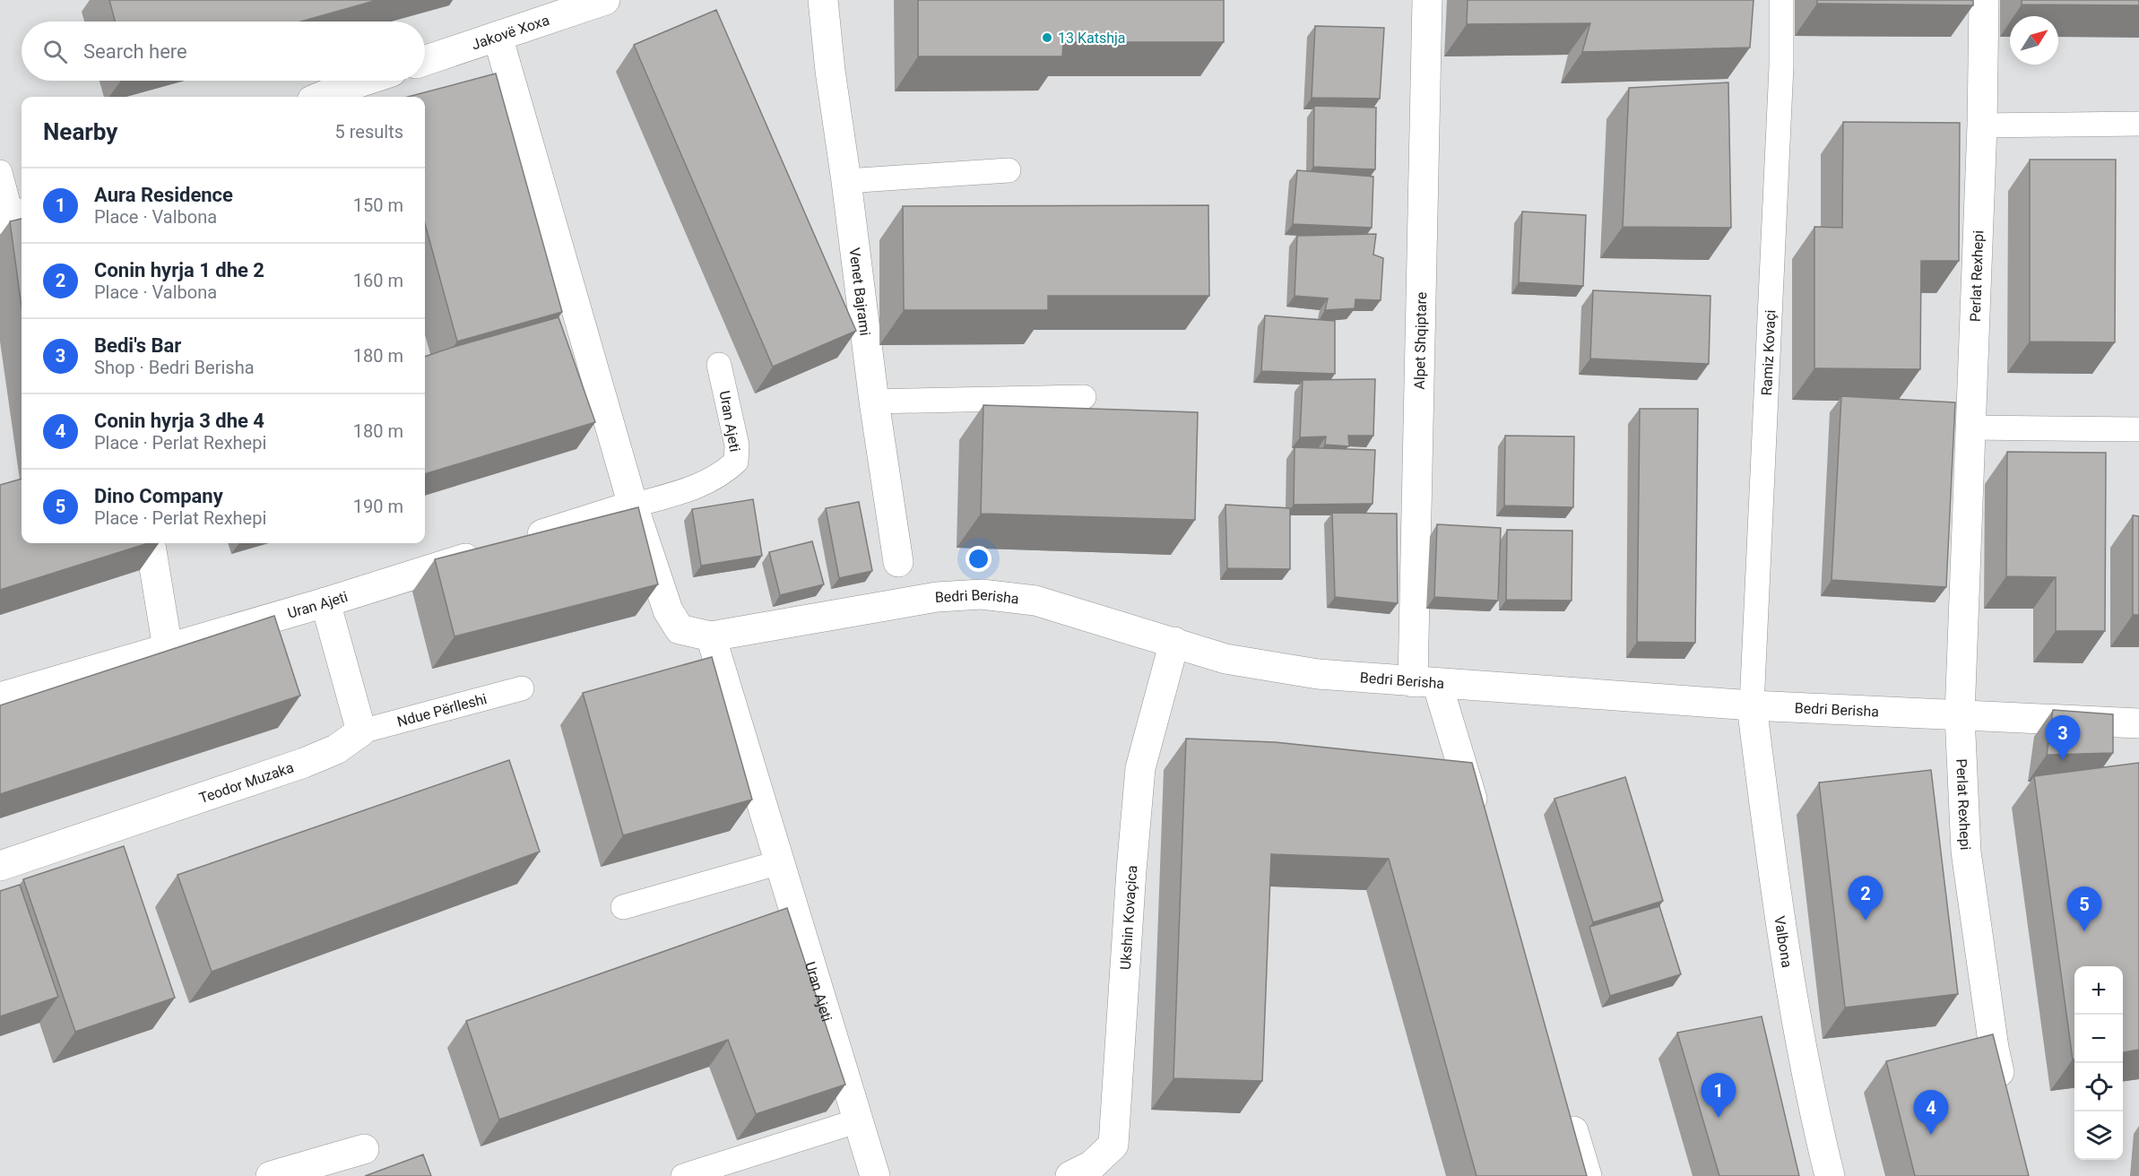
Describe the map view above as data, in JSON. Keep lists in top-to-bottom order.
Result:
{
  "streets": {
    "street": [
      "Jakovë Xoxa",
      "Perlat Rexhepi",
      "Venet Bajrami",
      "Alpet Shqiptare",
      "Uran Ajeti",
      "Bedri Berisha",
      "Teodor Muzaka",
      "Ukshin Kovaçica",
      "Valbona"
    ],
    "lane": ["Ramiz Kovaçi", "Ndue Përlleshi"]
  },
  "crossings": [
    ["Perlat Rexhepi", "Bedri Berisha"],
    ["Alpet Shqiptare", "Bedri Berisha"],
    ["Ramiz Kovaçi", "Bedri Berisha"],
    ["Ramiz Kovaçi", "Valbona"],
    ["Uran Ajeti", "Bedri Berisha"],
    ["Bedri Berisha", "Ukshin Kovaçica"],
    ["Bedri Berisha", "Valbona"],
    ["Ndue Përlleshi", "Teodor Muzaka"]
  ],
  "places": ["13 Katshja"],
  "north": "top right",
  "page": {
    "search": "Search here",
    "heading": ["Nearby", "5 results"],
    "list": [
      {
        "mark": "1",
        "name": "Aura Residence",
        "note": "Place · Valbona",
        "value": "150 m"
      },
      {
        "mark": "2",
        "name": "Conin hyrja 1 dhe 2",
        "note": "Place · Valbona",
        "value": "160 m"
      },
      {
        "mark": "3",
        "name": "Bedi's Bar",
        "note": "Shop · Bedri Berisha",
        "value": "180 m"
      },
      {
        "mark": "4",
        "name": "Conin hyrja 3 dhe 4",
        "note": "Place · Perlat Rexhepi",
        "value": "180 m"
      },
      {
        "mark": "5",
        "name": "Dino Company",
        "note": "Place · Perlat Rexhepi",
        "value": "190 m"
      }
    ],
    "pins": [
      "3",
      "2",
      "5",
      "1",
      "4"
    ],
    "map_buttons": ["+", "−"]
  }
}
